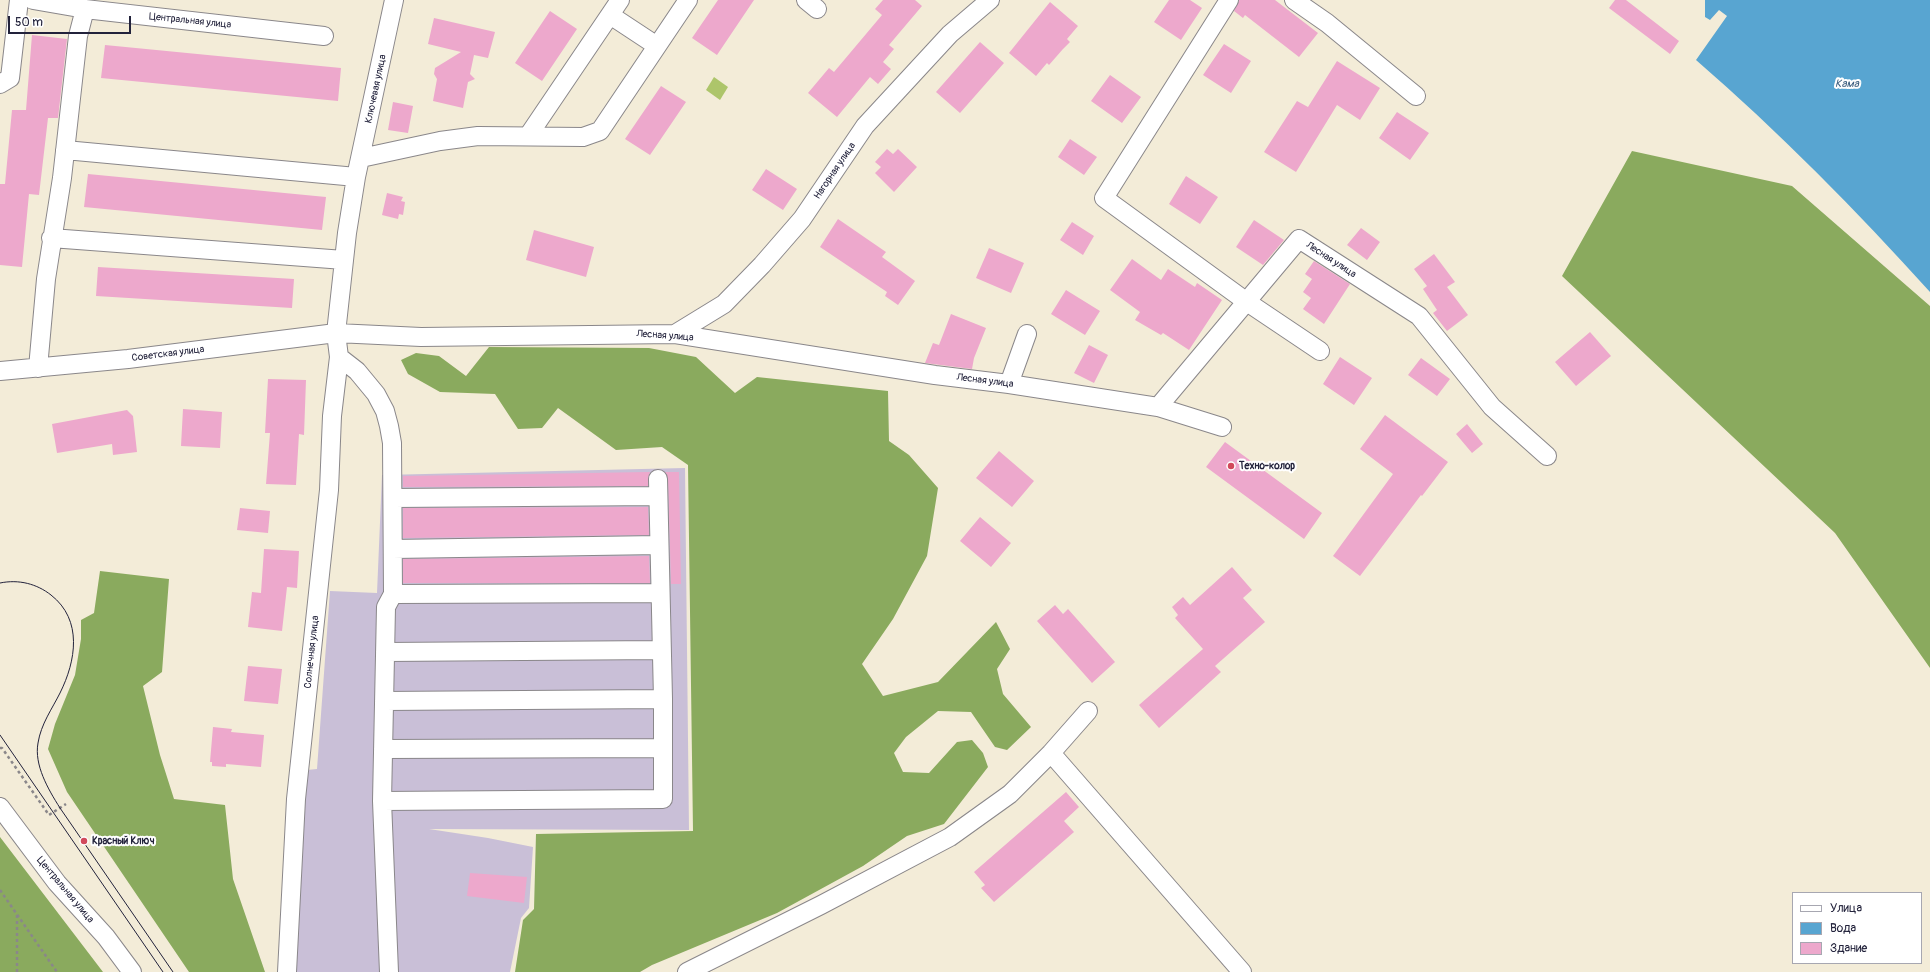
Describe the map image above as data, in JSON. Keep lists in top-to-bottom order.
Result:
{
  "streets": {
    "street": [
      "Центральная улица",
      "Ключевая улица",
      "Нагорная улица",
      "Лесная улица",
      "Советская улица",
      "Солнечная улица"
    ]
  },
  "crossings": [
    ["Ключевая улица", "Солнечная улица"],
    ["Нагорная улица", "Лесная улица"],
    ["Лесная улица", "Советская улица"],
    ["Лесная улица", "Солнечная улица"],
    ["Советская улица", "Солнечная улица"]
  ],
  "water": ["Кама"],
  "places": ["Техно-колор", "Красный Ключ"],
  "legend": ["Улица", "Вода", "Здание"],
  "scale_bar": "50 m"
}
